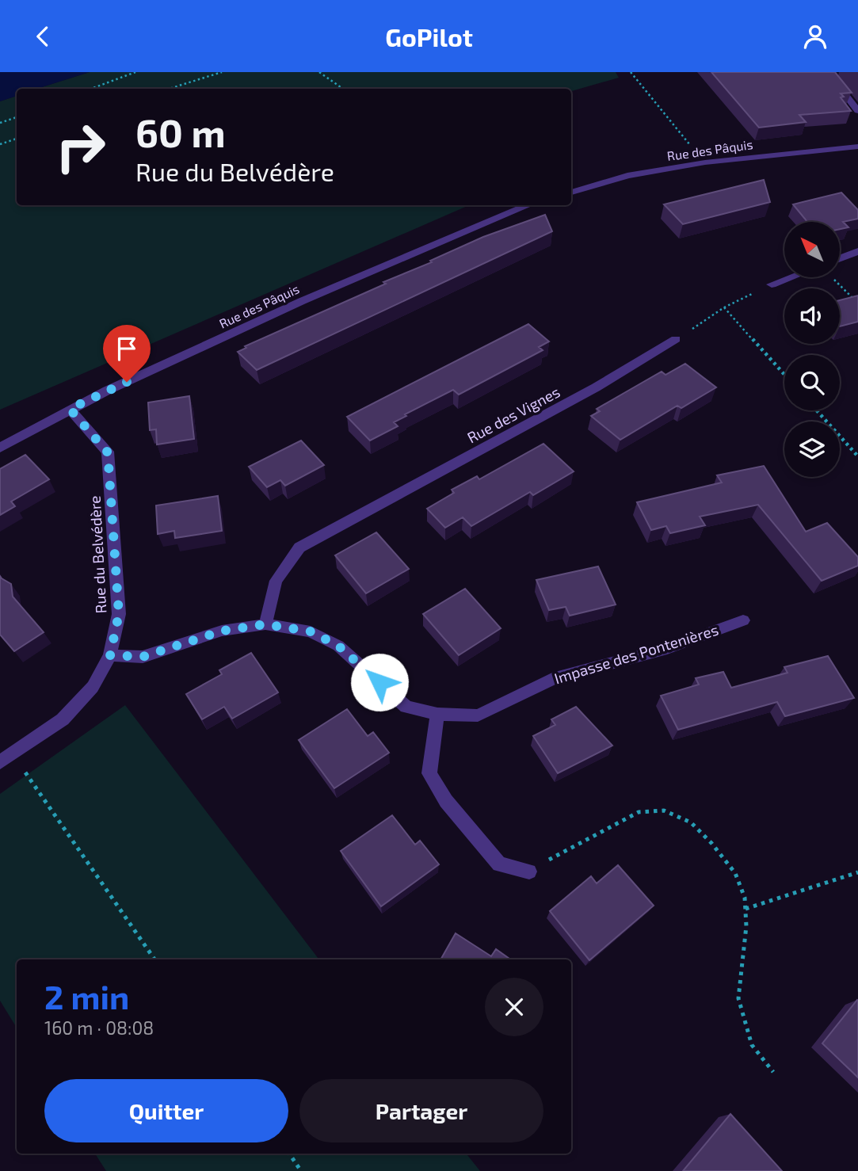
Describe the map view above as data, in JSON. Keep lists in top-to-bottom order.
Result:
{
  "streets": {
    "street": [
      "Rue des Pâquis",
      "Rue des Vignes",
      "Rue du Belvédère",
      "Impasse des Pontenières"
    ]
  },
  "crossings": [
    ["Rue des Pâquis", "Rue du Belvédère"],
    ["Rue des Vignes", "Impasse des Pontenières"],
    ["Rue du Belvédère", "Impasse des Pontenières"]
  ],
  "north": "top left",
  "page": {
    "header": "GoPilot",
    "turn": ["60 m", "Rue du Belvédère"],
    "heading": ["2 min", "160 m · 08:08"],
    "buttons": ["Quitter", "Partager"]
  }
}
